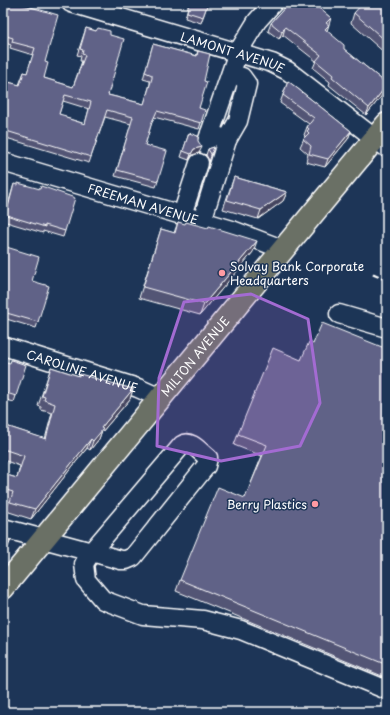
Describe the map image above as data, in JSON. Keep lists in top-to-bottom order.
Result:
{
  "streets": {
    "main road": ["MILTON AVENUE"],
    "street": ["LAMONT AVENUE", "FREEMAN AVENUE", "CAROLINE AVENUE"]
  },
  "crossings": [
    ["LAMONT AVENUE", "MILTON AVENUE"],
    ["FREEMAN AVENUE", "MILTON AVENUE"],
    ["MILTON AVENUE", "CAROLINE AVENUE"]
  ],
  "places": ["Solvay Bank Corporate Headquarters", "Berry Plastics"]
}
